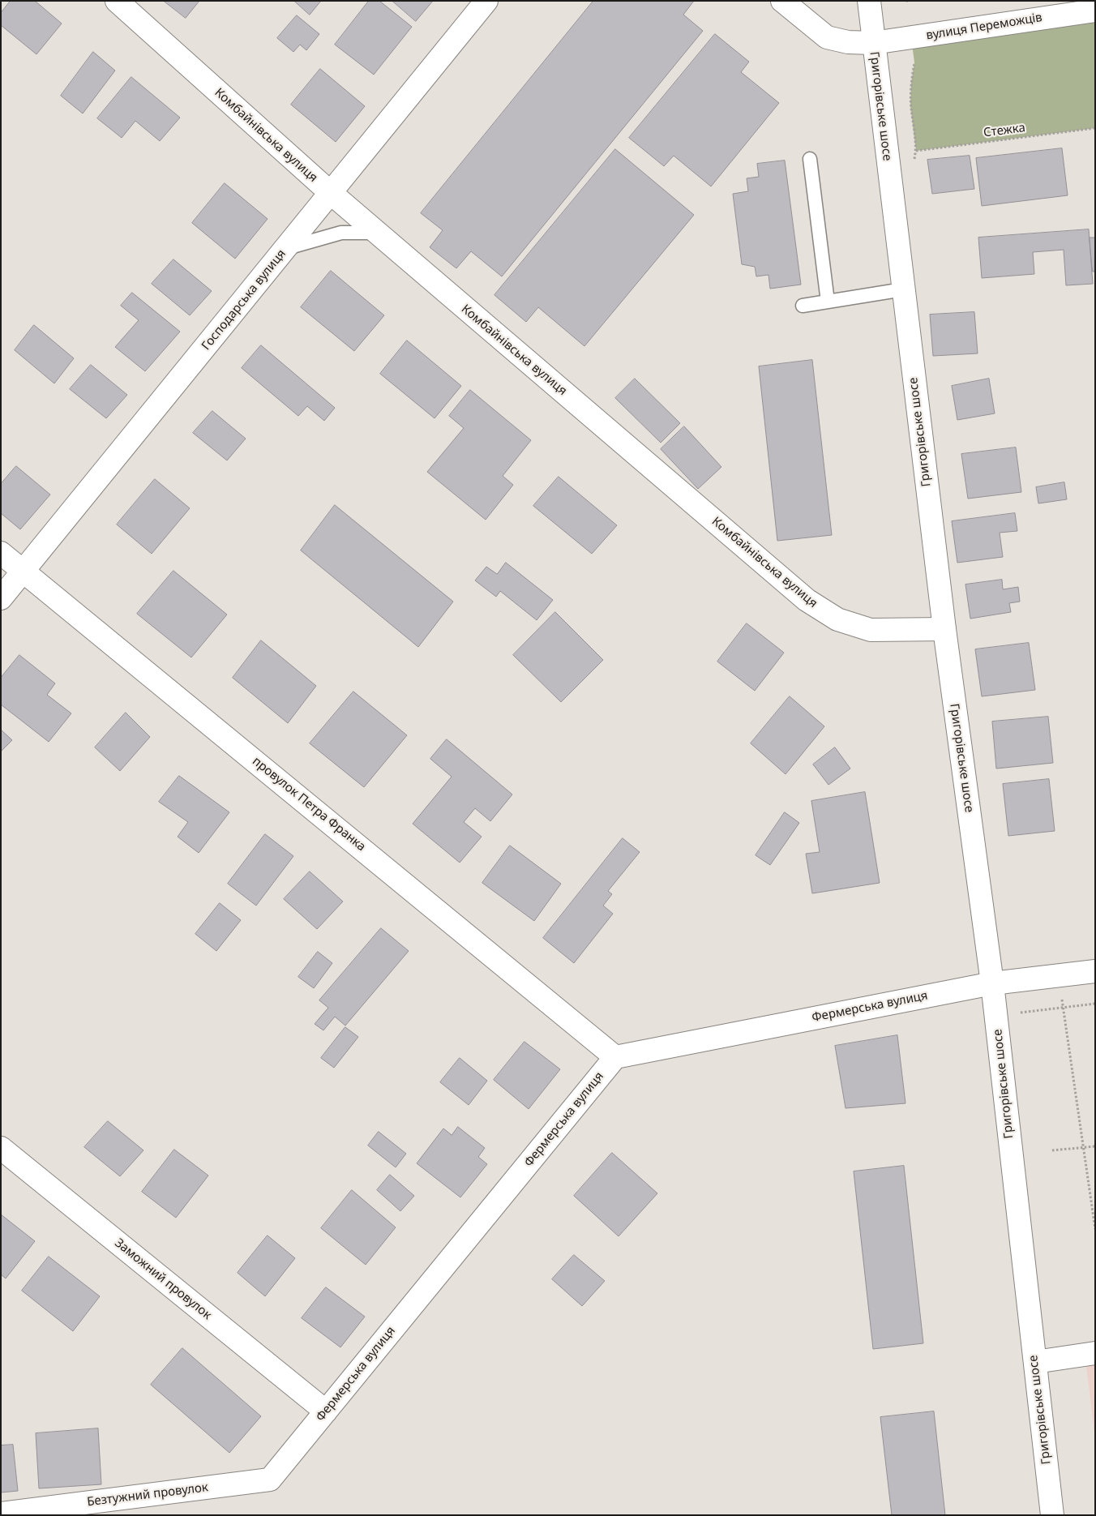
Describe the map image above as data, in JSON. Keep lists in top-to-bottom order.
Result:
{
  "streets": {
    "street": [
      "вулиця Переможців",
      "Григорівське шосе",
      "Комбайнівська вулиця",
      "Господарська вулиця",
      "провулок Петра Франка",
      "Фермерська вулиця",
      "Заможний провулок",
      "Безтужний провулок"
    ],
    "path": ["Стежка"]
  },
  "crossings": [
    ["вулиця Переможців", "Григорівське шосе"],
    ["Григорівське шосе", "Комбайнівська вулиця"],
    ["Григорівське шосе", "Фермерська вулиця"],
    ["Комбайнівська вулиця", "Господарська вулиця"],
    ["Господарська вулиця", "провулок Петра Франка"],
    ["провулок Петра Франка", "Фермерська вулиця"],
    ["Фермерська вулиця", "Заможний провулок"],
    ["Фермерська вулиця", "Безтужний провулок"]
  ]
}
